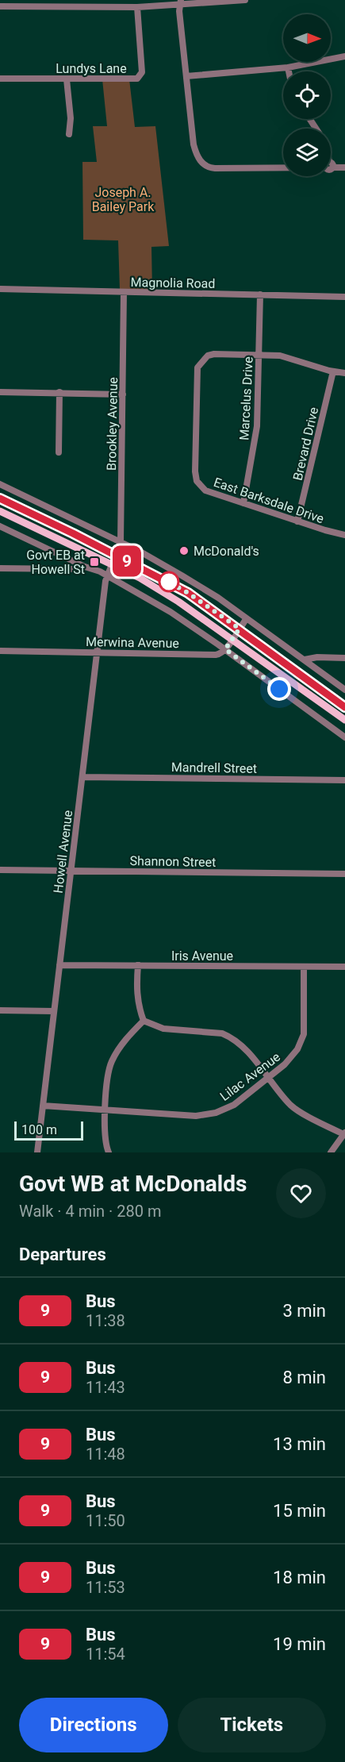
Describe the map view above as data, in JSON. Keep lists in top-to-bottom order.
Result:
{
  "streets": {
    "street": [
      "Lundys Lane",
      "Magnolia Road",
      "Marcelus Drive",
      "Brookley Avenue",
      "Brevard Drive",
      "East Barksdale Drive",
      "Merwina Avenue",
      "Mandrell Street",
      "Howell Avenue",
      "Shannon Street",
      "Iris Avenue",
      "Lilac Avenue"
    ]
  },
  "crossings": [
    ["Magnolia Road", "Marcelus Drive"],
    ["Magnolia Road", "Brookley Avenue"],
    ["Marcelus Drive", "East Barksdale Drive"],
    ["Brookley Avenue", "Howell Avenue"],
    ["Brevard Drive", "East Barksdale Drive"],
    ["Merwina Avenue", "Howell Avenue"],
    ["Mandrell Street", "Howell Avenue"],
    ["Howell Avenue", "Shannon Street"],
    ["Howell Avenue", "Iris Avenue"],
    ["Howell Avenue", "Lilac Avenue"],
    ["Iris Avenue", "Lilac Avenue"]
  ],
  "parks": ["Joseph A. Bailey Park"],
  "places": {
    "other": ["McDonald's"],
    "transit": ["Govt EB at Howell St"]
  },
  "lines": ["bus line 9"],
  "scale_bar": "100 m",
  "north": "right",
  "page": {
    "on_map": "9",
    "scale": "100 m",
    "heading": [
      ["Govt WB at McDonalds", "Walk · 4 min · 280 m"],
      "Departures"
    ],
    "list": [
      {
        "mark": "9",
        "name": "Bus",
        "note": "11:38",
        "value": "3 min"
      },
      {
        "mark": "9",
        "name": "Bus",
        "note": "11:43",
        "value": "8 min"
      },
      {
        "mark": "9",
        "name": "Bus",
        "note": "11:48",
        "value": "13 min"
      },
      {
        "mark": "9",
        "name": "Bus",
        "note": "11:50",
        "value": "15 min"
      },
      {
        "mark": "9",
        "name": "Bus",
        "note": "11:53",
        "value": "18 min"
      },
      {
        "mark": "9",
        "name": "Bus",
        "note": "11:54",
        "value": "19 min"
      }
    ],
    "buttons": ["Directions", "Tickets"]
  }
}
